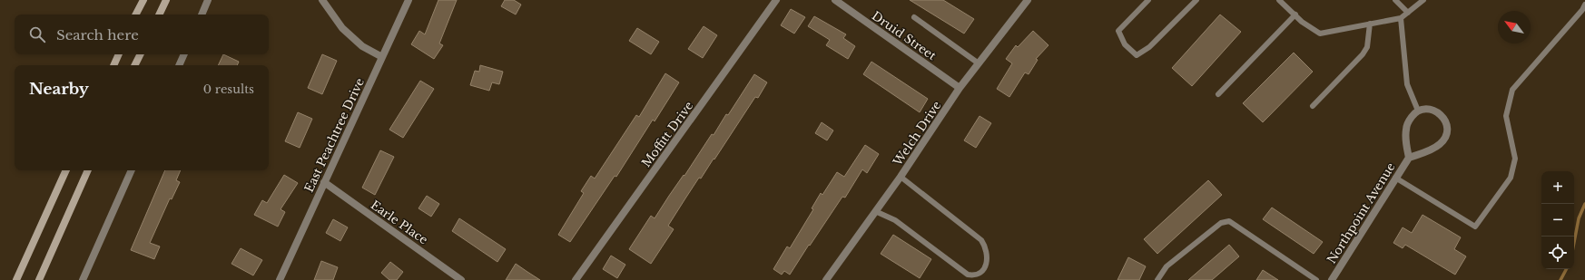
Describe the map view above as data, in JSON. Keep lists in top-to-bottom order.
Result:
{
  "streets": {
    "street": [
      "Druid Street",
      "Welch Drive",
      "Moffitt Drive",
      "East Peachtree Drive",
      "Northpoint Avenue",
      "Earle Place"
    ]
  },
  "crossings": [
    ["Druid Street", "Welch Drive"],
    ["East Peachtree Drive", "Earle Place"]
  ],
  "north": "top left",
  "page": {
    "search": "Search here",
    "heading": ["Nearby", "0 results"],
    "map_buttons": ["+", "−"]
  }
}
